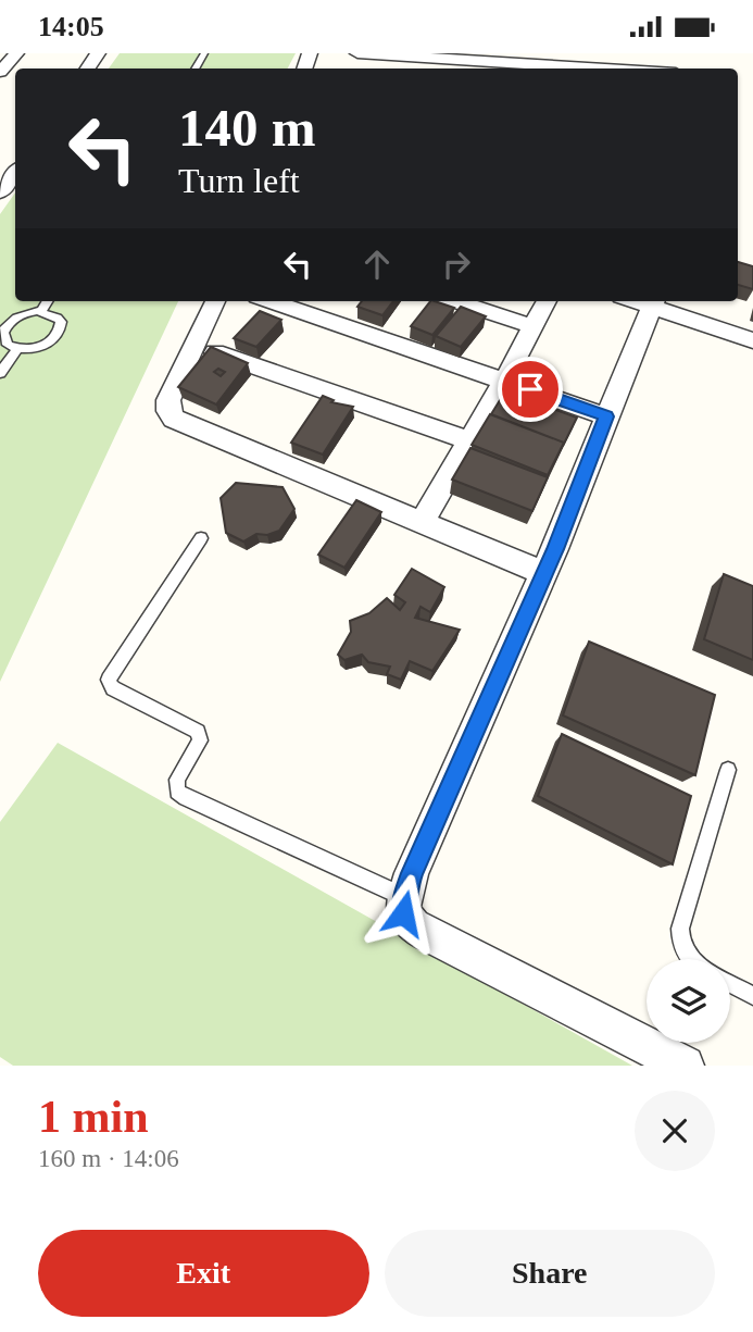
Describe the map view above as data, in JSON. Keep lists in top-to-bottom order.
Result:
{
  "page": {
    "status": "14:05",
    "turn": ["140 m", "Turn left"],
    "heading": ["1 min", "160 m · 14:06"],
    "buttons": ["Exit", "Share"]
  }
}
